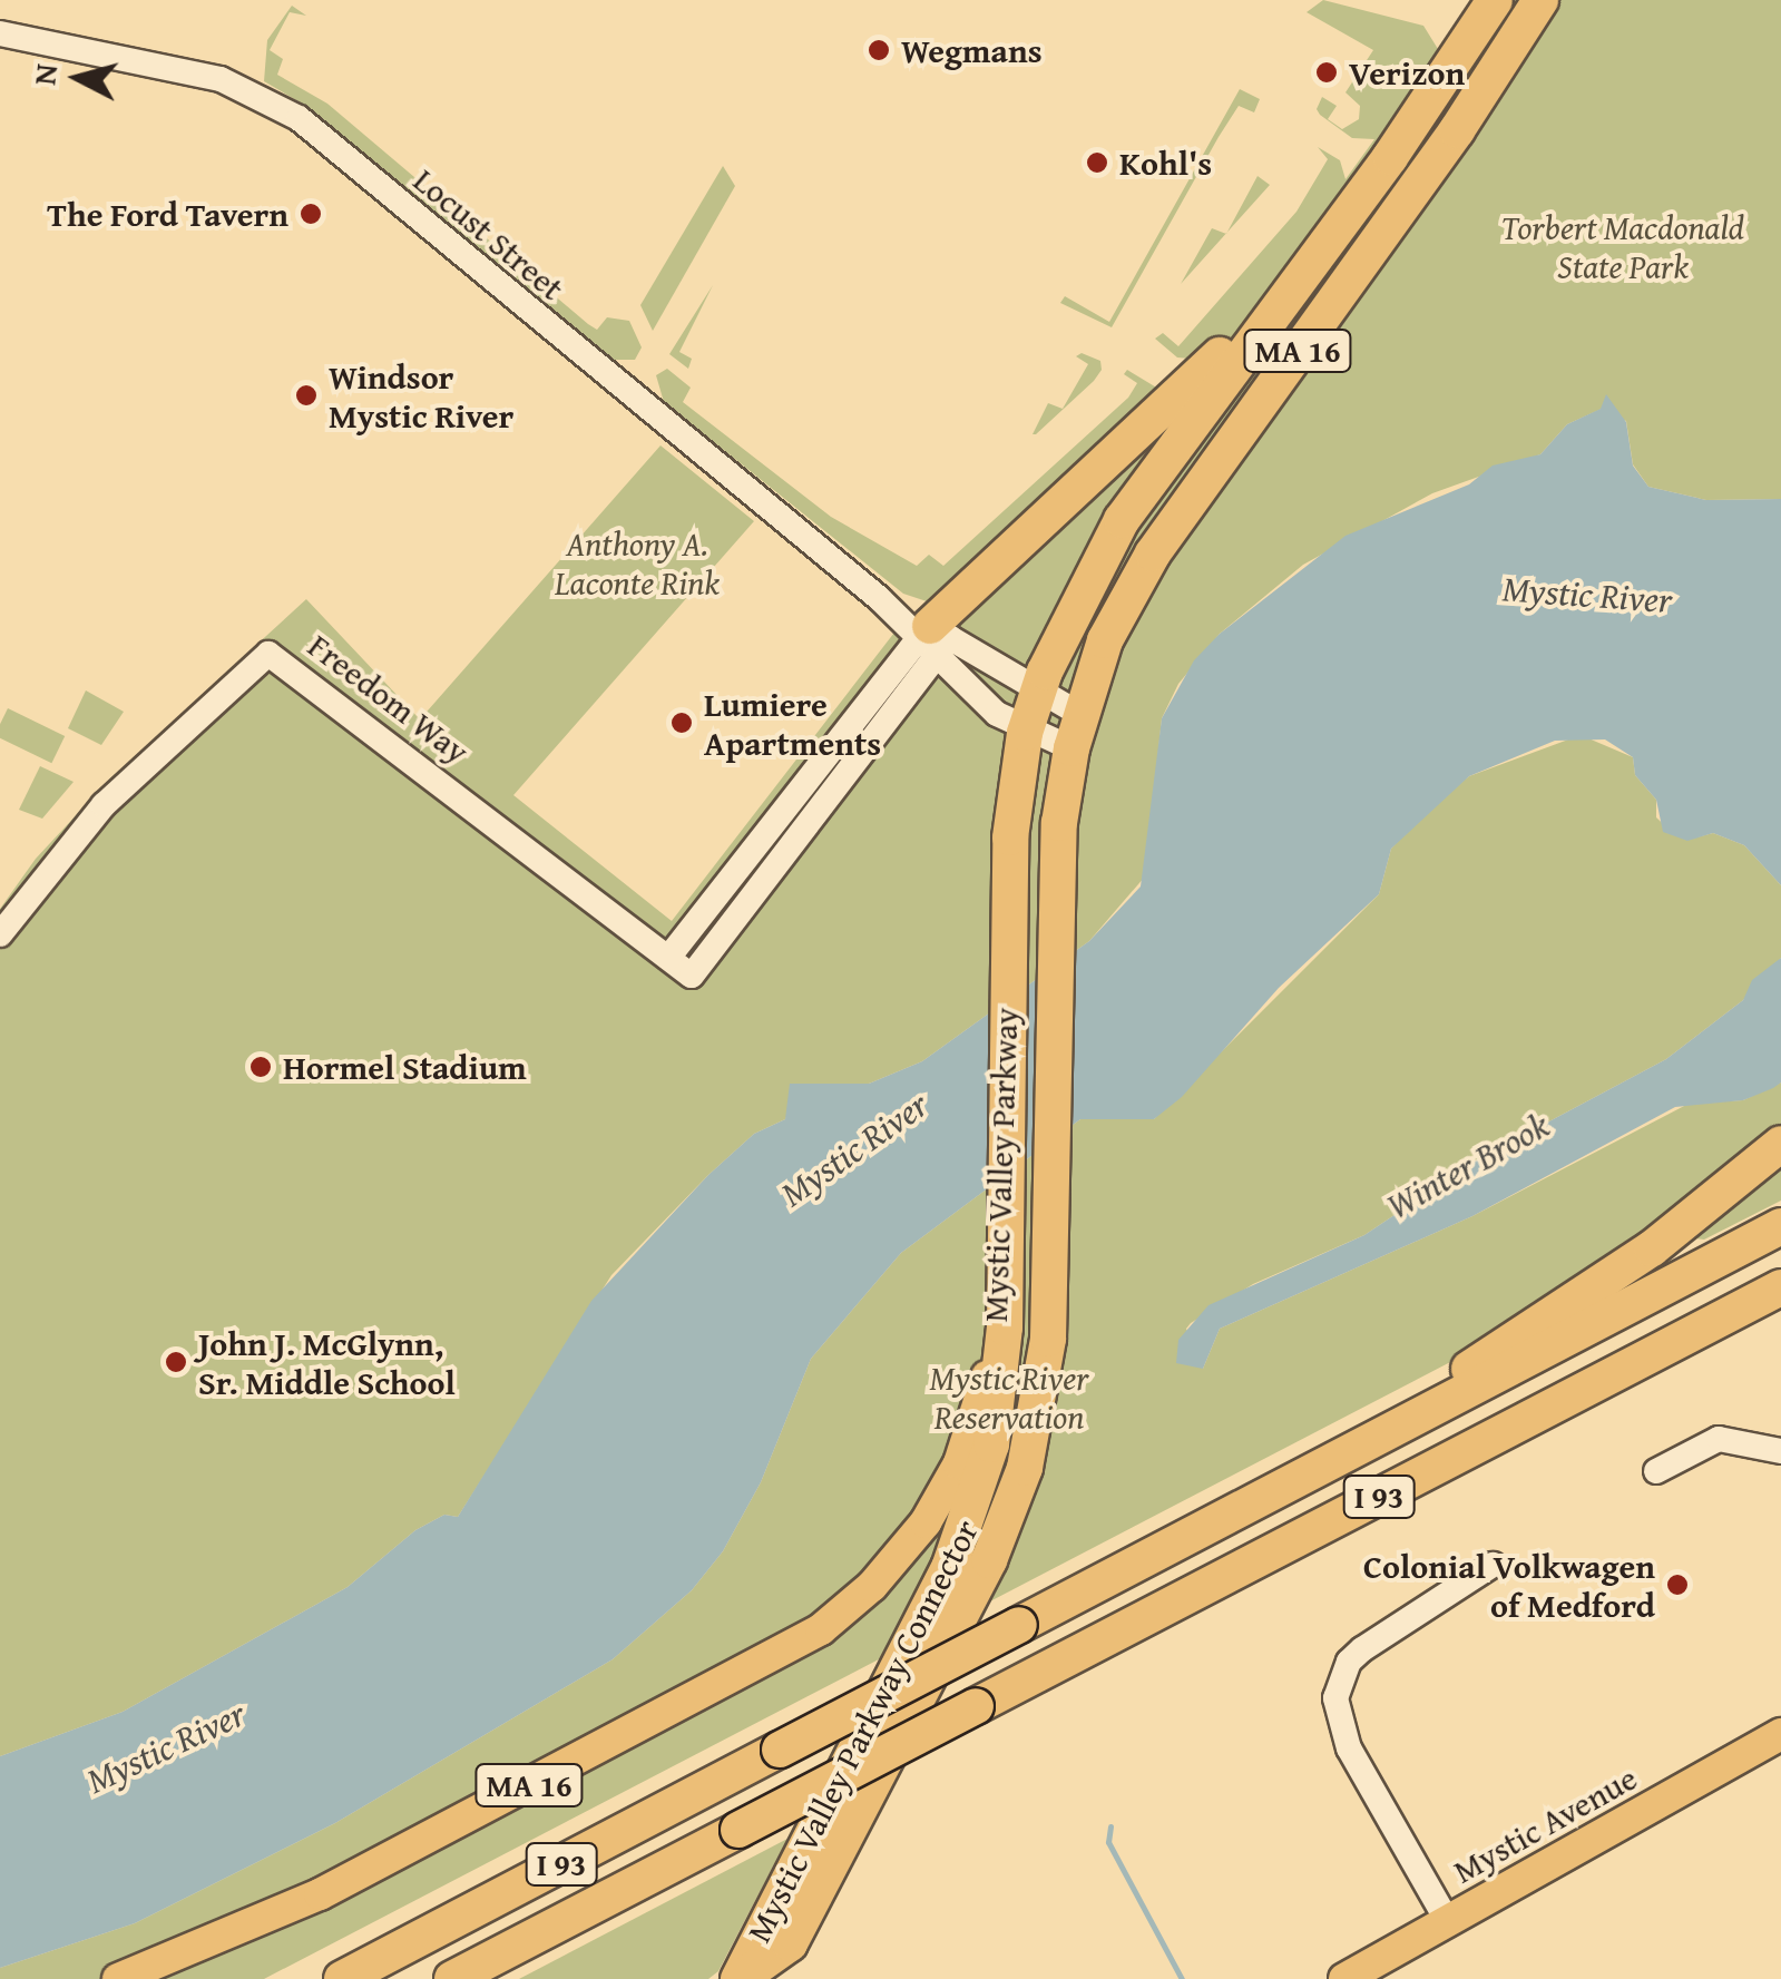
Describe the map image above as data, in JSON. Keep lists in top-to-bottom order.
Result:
{
  "streets": {
    "highway": [
      "MA 16",
      "Mystic Valley Parkway",
      "I 93",
      "Mystic Valley Parkway Connector"
    ],
    "main road": ["Mystic Avenue"],
    "street": ["Locust Street", "Freedom Way"]
  },
  "crossings": [
    ["Locust Street", "Freedom Way"],
    ["Locust Street", "Mystic Valley Parkway"],
    ["Mystic Valley Parkway", "Mystic Valley Parkway Connector"]
  ],
  "water": ["Mystic River", "Winter Brook"],
  "parks": ["Torbert Macdonald State Park", "Anthony A. Laconte Rink", "Mystic River Reservation"],
  "places": [
    "Wegmans",
    "Verizon",
    "Kohl's",
    "The Ford Tavern",
    "Windsor Mystic River",
    "Lumiere Apartments",
    "Hormel Stadium",
    "John J. McGlynn, Sr. Middle School",
    "Colonial Volkwagen of Medford"
  ],
  "north": "left"
}
